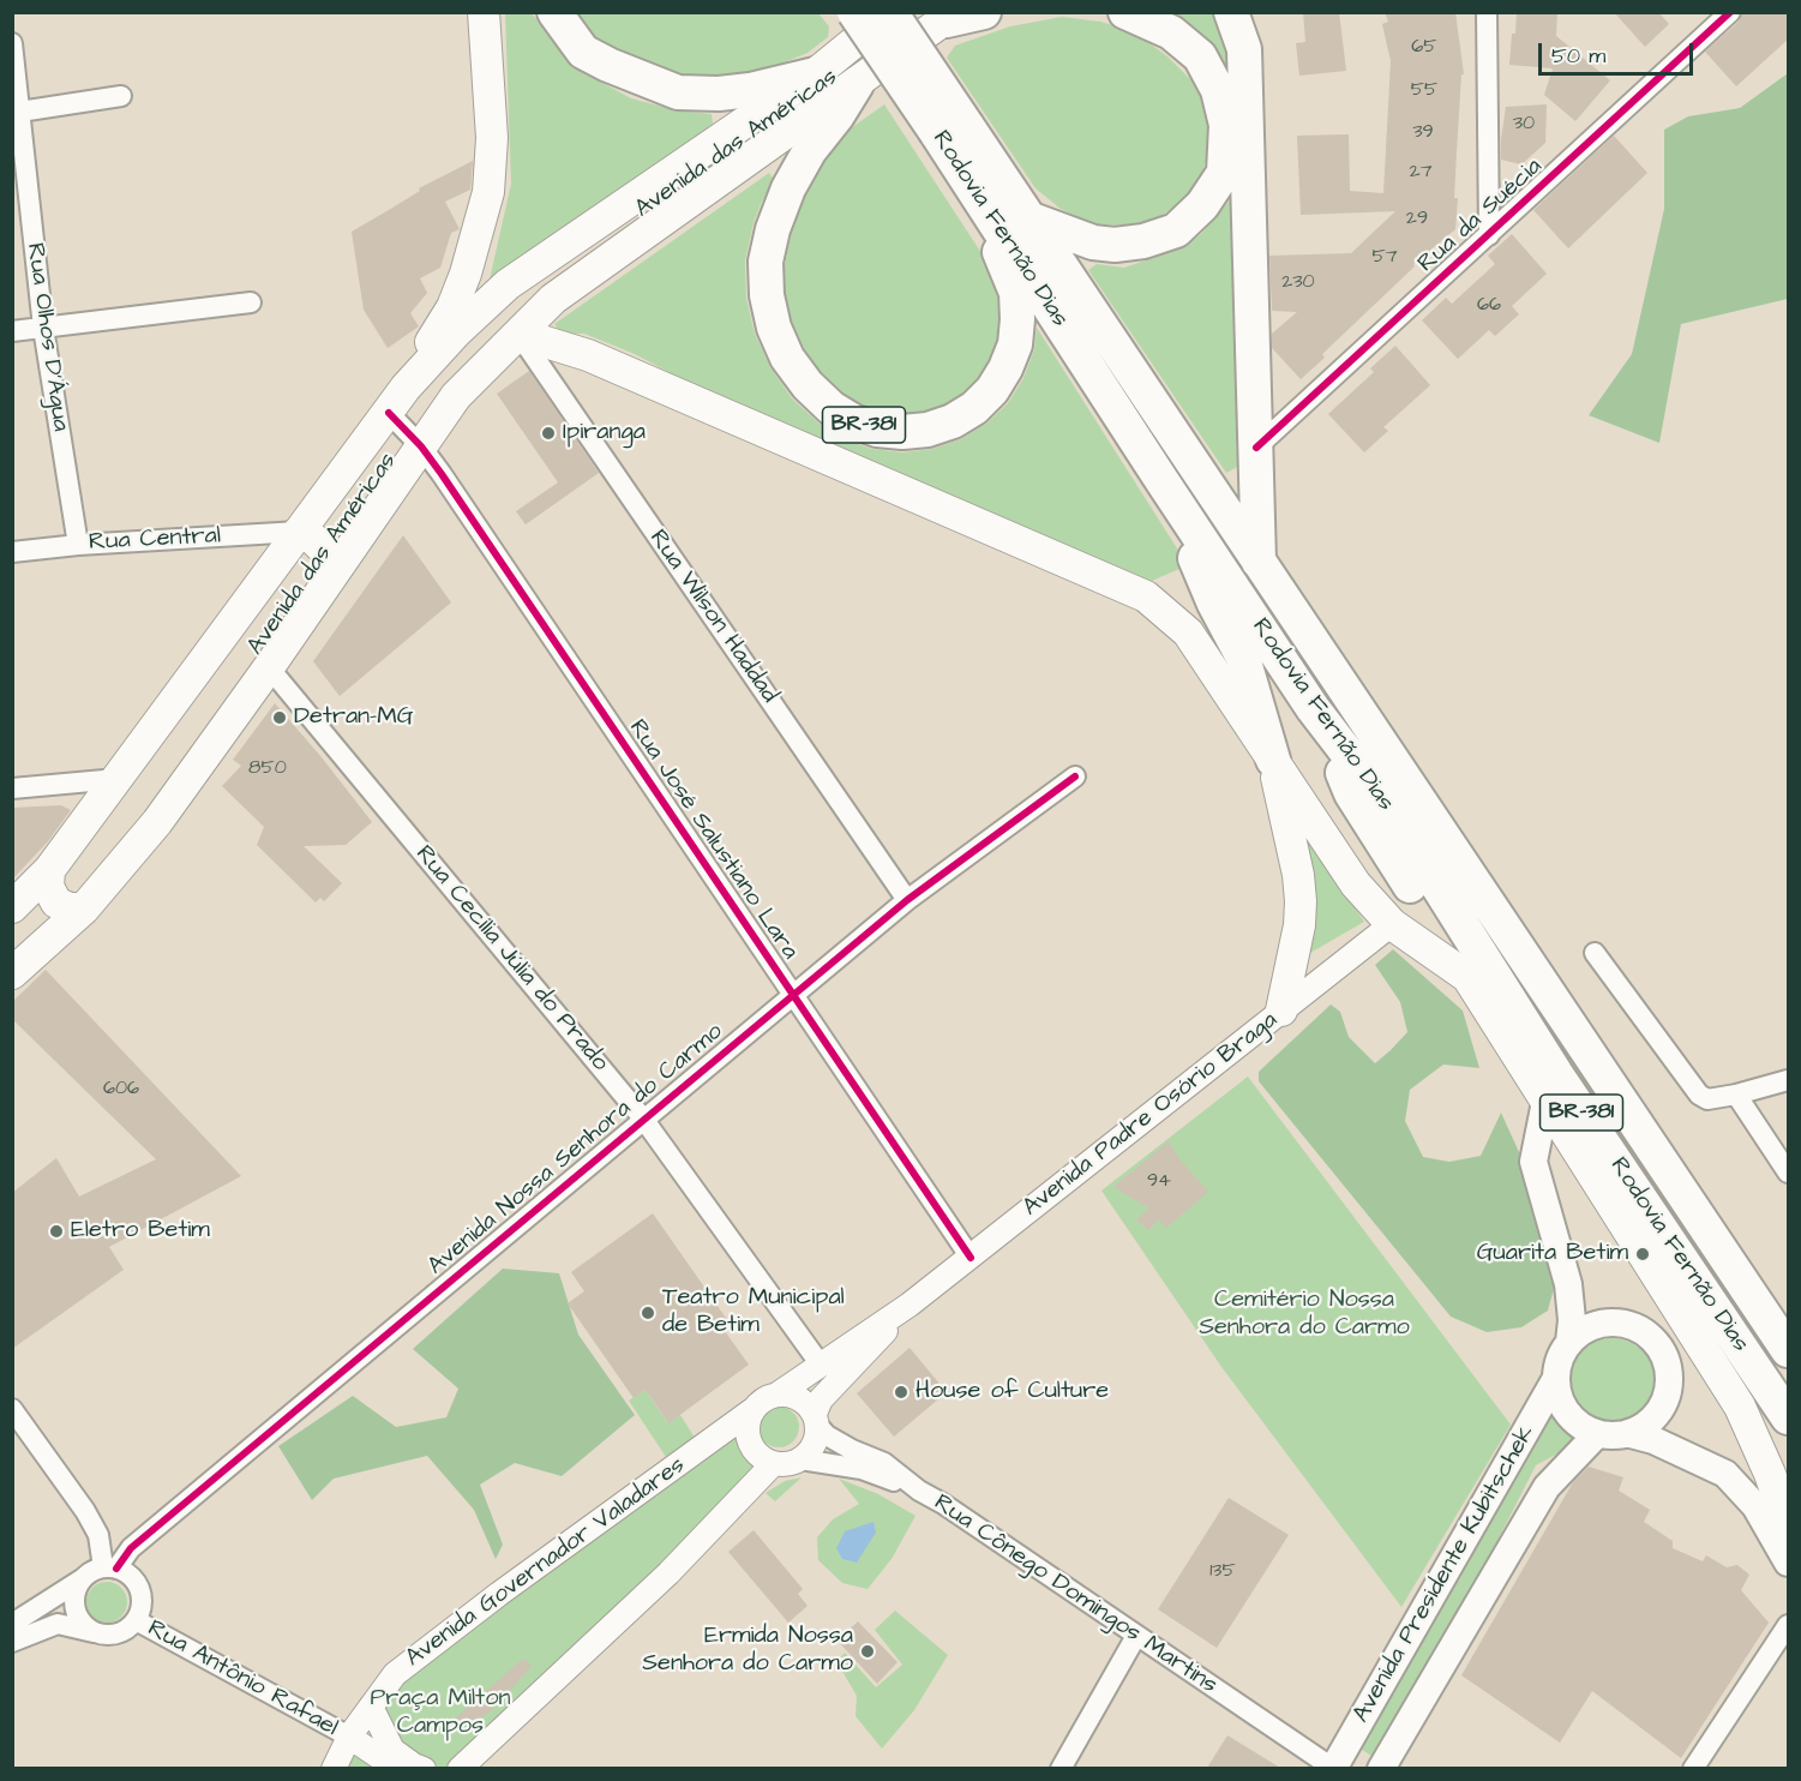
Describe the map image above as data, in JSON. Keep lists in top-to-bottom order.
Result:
{
  "streets": {
    "highway": ["Rodovia Fernão Dias", "BR-381"],
    "main road": ["Avenida das Américas", "Avenida Presidente Kubitschek"],
    "street": [
      "Rua da Suécia",
      "Rua Olhos D'Água",
      "Rua Central",
      "Rua Wilson Haddad",
      "Rua José Salustiano Lara",
      "Rua Cecília Júlia do Prado",
      "Avenida Padre Osório Braga",
      "Avenida Nossa Senhora do Carmo",
      "Avenida Governador Valadares",
      "Rua Cônego Domingos Martins",
      "Rua Antônio Rafael"
    ]
  },
  "crossings": [
    ["Avenida das Américas", "Rodovia Fernão Dias"],
    ["Avenida das Américas", "BR-381"],
    ["Avenida das Américas", "Rua Central"],
    ["Avenida das Américas", "Rua Wilson Haddad"],
    ["Avenida das Américas", "Rua José Salustiano Lara"],
    ["Avenida das Américas", "Rua Cecília Júlia do Prado"],
    ["Rodovia Fernão Dias", "BR-381"],
    ["Rua Olhos D'Água", "Rua Central"],
    ["Rua Wilson Haddad", "Avenida Nossa Senhora do Carmo"],
    ["Rua José Salustiano Lara", "Avenida Padre Osório Braga"],
    ["Rua José Salustiano Lara", "Avenida Nossa Senhora do Carmo"],
    ["Rua Cecília Júlia do Prado", "Avenida Padre Osório Braga"],
    ["Rua Cecília Júlia do Prado", "Avenida Nossa Senhora do Carmo"],
    ["Avenida Padre Osório Braga", "Avenida Governador Valadares"],
    ["Avenida Padre Osório Braga", "Rua Cônego Domingos Martins"],
    ["Avenida Nossa Senhora do Carmo", "Rua Antônio Rafael"],
    ["Avenida Governador Valadares", "Rua Cônego Domingos Martins"],
    ["Avenida Governador Valadares", "Rua Antônio Rafael"],
    ["Avenida Presidente Kubitschek", "Rua Cônego Domingos Martins"]
  ],
  "parks": ["Cemitério Nossa Senhora do Carmo", "Praça Milton Campos"],
  "places": [
    "Ipiranga",
    "Detran-MG",
    "Eletro Betim",
    "Guarita Betim",
    "Teatro Municipal de Betim",
    "House of Culture",
    "Ermida Nossa Senhora do Carmo"
  ],
  "house_numbers": [
    "65",
    "55",
    "30",
    "39",
    "27",
    "29",
    "57",
    "230",
    "66",
    "850",
    "606",
    "94",
    "135"
  ],
  "scale_bar": "50 m"
}
